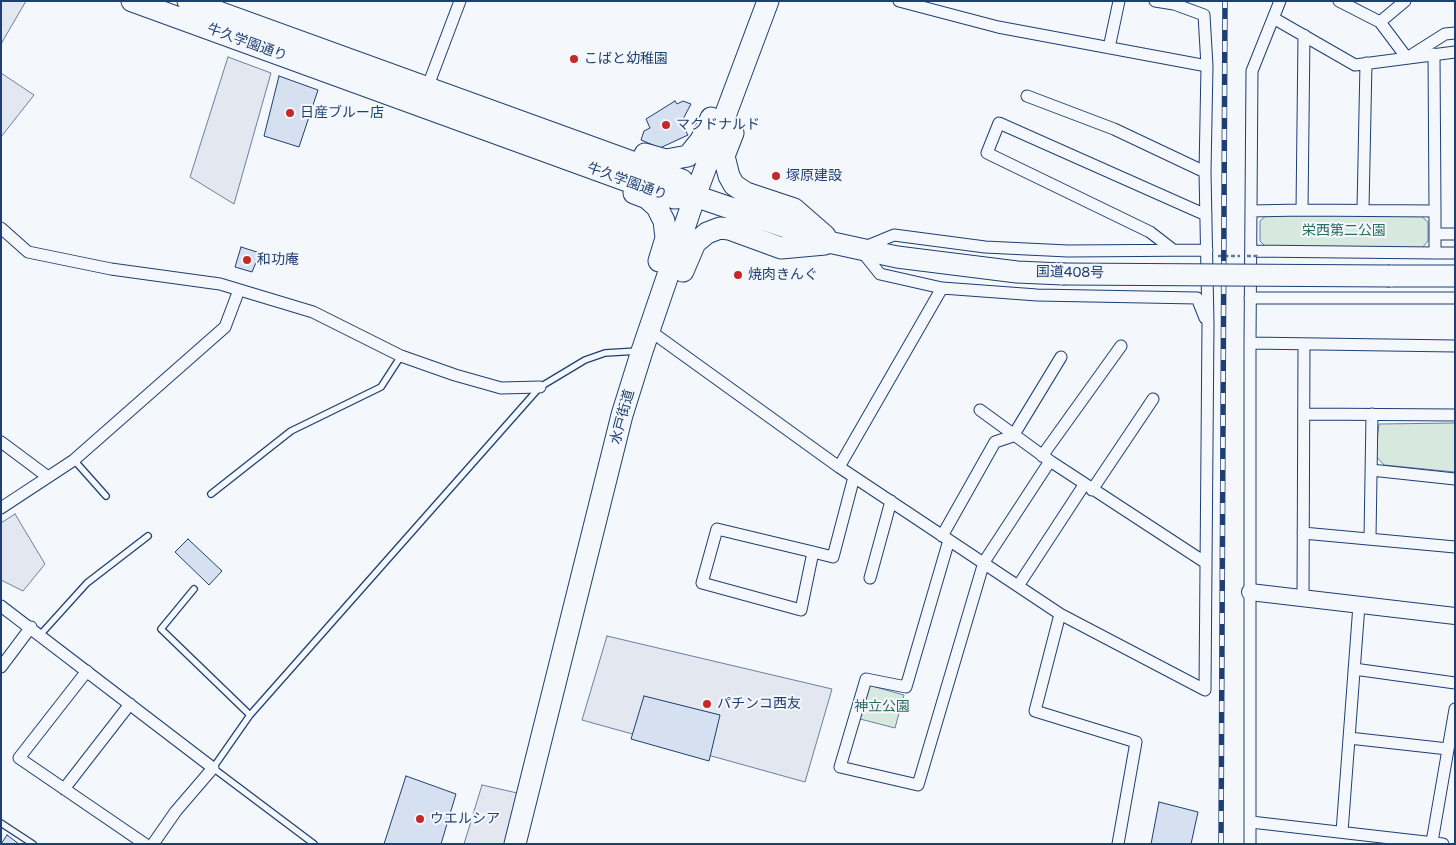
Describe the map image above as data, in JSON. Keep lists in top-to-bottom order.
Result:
{
  "streets": {
    "highway": ["牛久学園通り", "国道408号", "水戸街道"]
  },
  "crossings": [
    ["牛久学園通り", "国道408号"],
    ["牛久学園通り", "水戸街道"],
    ["国道408号", "水戸街道"]
  ],
  "parks": ["栄西第二公園", "神立公園"],
  "places": [
    "こばと幼稚園",
    "日産ブルー店",
    "マクドナルド",
    "塚原建設",
    "和功庵",
    "焼肉きんぐ",
    "パチンコ西友",
    "ウエルシア"
  ]
}
